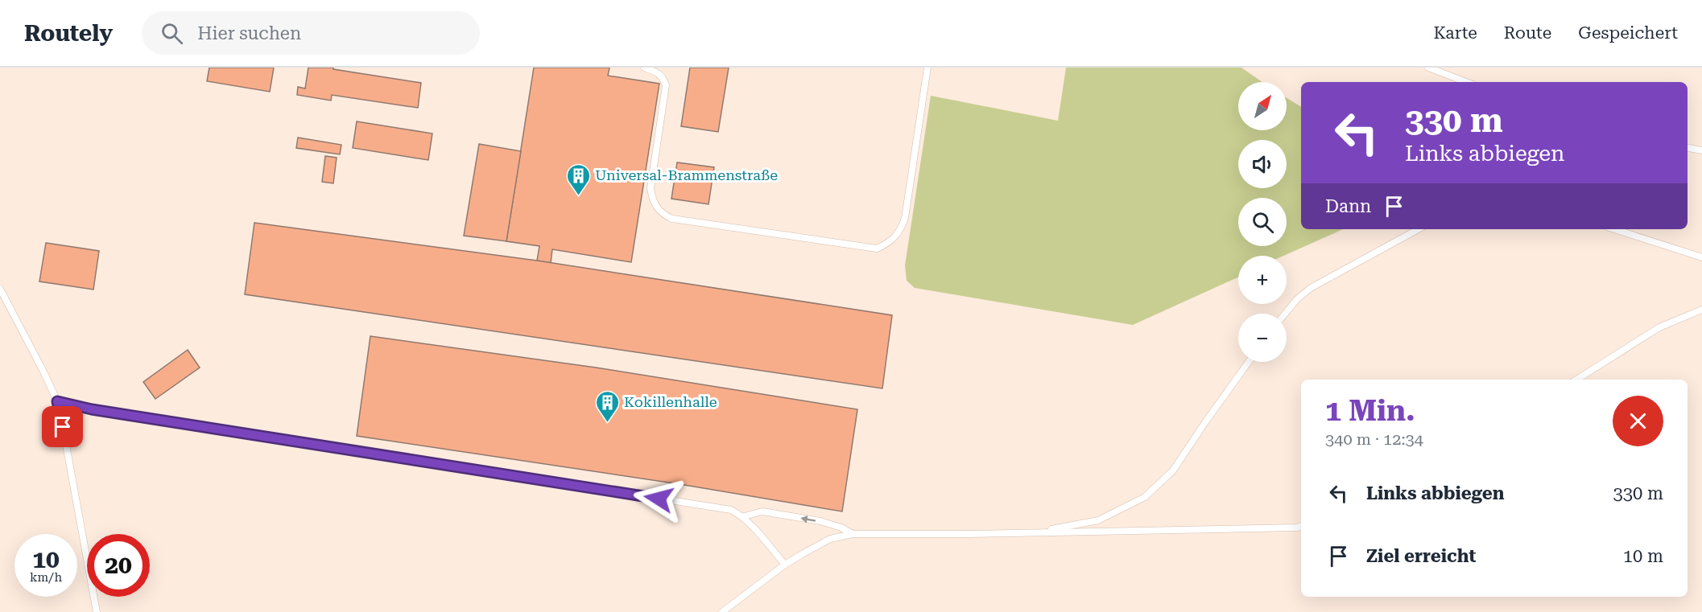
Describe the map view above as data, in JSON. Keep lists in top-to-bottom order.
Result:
{
  "places": {
    "building": ["Universal-Brammenstraße", "Kokillenhalle"]
  },
  "north": "top right",
  "page": {
    "header": "Routely",
    "search": "Hier suchen",
    "nav": ["Karte", "Route", "Gespeichert"],
    "map_buttons": ["+", "−"],
    "turn": ["330 m", "Links abbiegen"],
    "then": "Dann",
    "heading": ["1 Min.", "340 m · 12:34"],
    "list": [
      {
        "name": "Links abbiegen",
        "value": "330 m"
      },
      {
        "name": "Ziel erreicht",
        "value": "10 m"
      }
    ],
    "speed": "10 km/h",
    "limit": "20"
  }
}
